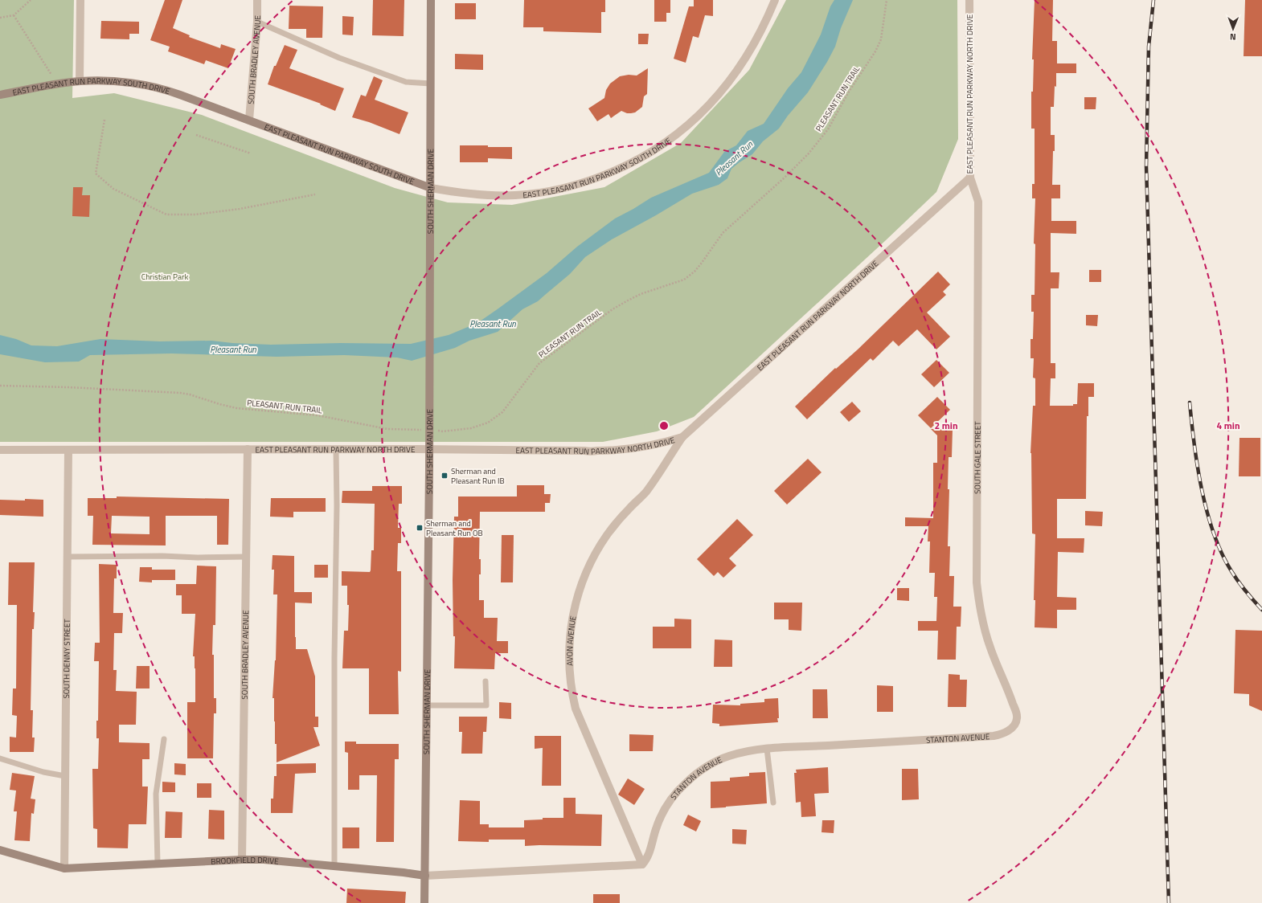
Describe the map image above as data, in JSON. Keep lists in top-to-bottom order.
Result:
{
  "streets": {
    "main road": ["EAST PLEASANT RUN PARKWAY SOUTH DRIVE", "SOUTH SHERMAN DRIVE", "BROOKFIELD DRIVE"],
    "street": [
      "SOUTH BRADLEY AVENUE",
      "EAST PLEASANT RUN PARKWAY NORTH DRIVE",
      "SOUTH GALE STREET",
      "AVON AVENUE",
      "SOUTH DENNY STREET",
      "STANTON AVENUE"
    ],
    "path": ["PLEASANT RUN TRAIL"]
  },
  "crossings": [
    ["SOUTH BRADLEY AVENUE", "EAST PLEASANT RUN PARKWAY SOUTH DRIVE"],
    ["SOUTH BRADLEY AVENUE", "EAST PLEASANT RUN PARKWAY NORTH DRIVE"],
    ["SOUTH BRADLEY AVENUE", "BROOKFIELD DRIVE"],
    ["EAST PLEASANT RUN PARKWAY SOUTH DRIVE", "SOUTH SHERMAN DRIVE"],
    ["EAST PLEASANT RUN PARKWAY NORTH DRIVE", "SOUTH SHERMAN DRIVE"],
    ["EAST PLEASANT RUN PARKWAY NORTH DRIVE", "SOUTH GALE STREET"],
    ["EAST PLEASANT RUN PARKWAY NORTH DRIVE", "AVON AVENUE"],
    ["EAST PLEASANT RUN PARKWAY NORTH DRIVE", "SOUTH DENNY STREET"],
    ["PLEASANT RUN TRAIL", "SOUTH SHERMAN DRIVE"],
    ["SOUTH SHERMAN DRIVE", "BROOKFIELD DRIVE"],
    ["SOUTH GALE STREET", "STANTON AVENUE"],
    ["AVON AVENUE", "STANTON AVENUE"],
    ["SOUTH DENNY STREET", "BROOKFIELD DRIVE"]
  ],
  "water": ["Pleasant Run"],
  "parks": ["Christian Park"],
  "places": {
    "transit": ["Sherman and Pleasant Run IB", "Sherman and Pleasant Run OB"]
  },
  "north": "bottom",
  "rings": ["2 min", "4 min"]
}
